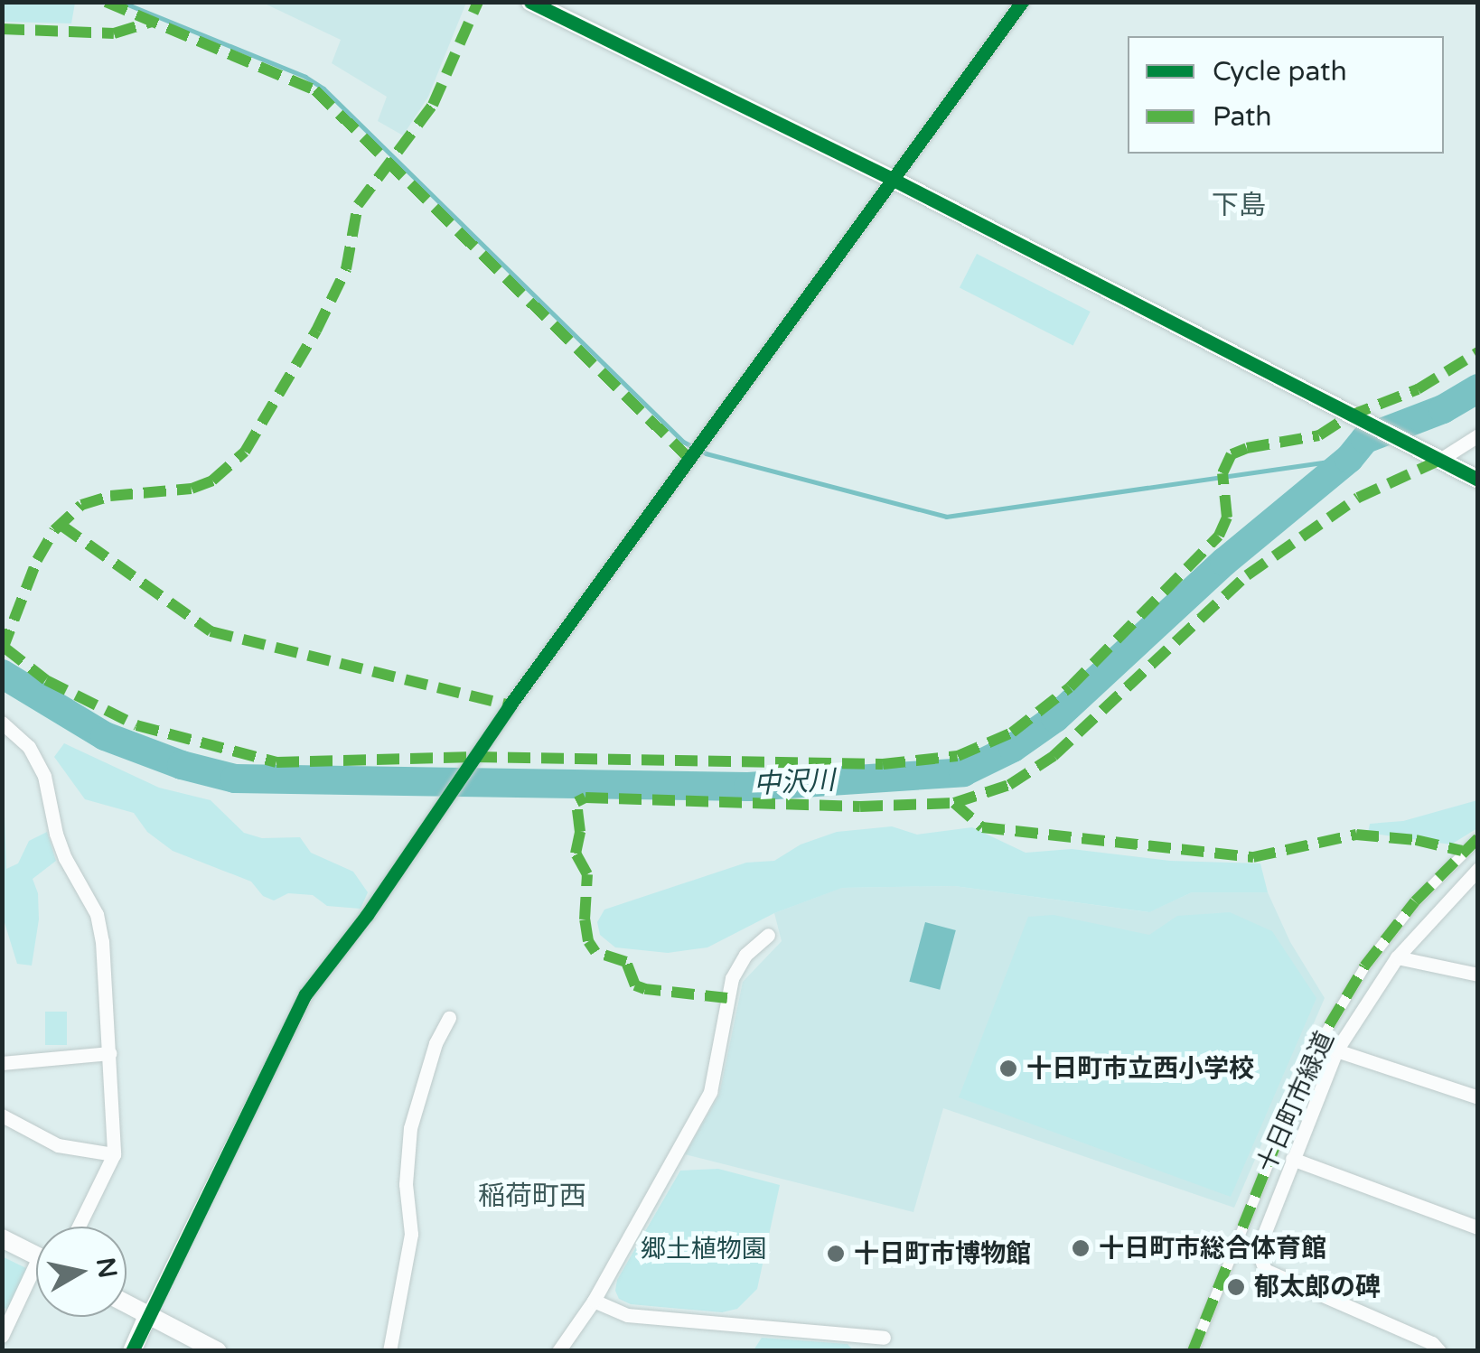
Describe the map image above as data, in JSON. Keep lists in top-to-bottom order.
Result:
{
  "streets": {
    "street": ["十日町市緑道"]
  },
  "districts": ["下島", "稲荷町西"],
  "water": ["中沢川"],
  "parks": ["郷土植物園"],
  "places": [
    "十日町市立西小学校",
    "十日町市総合体育館",
    "十日町市博物館",
    "郁太郎の碑"
  ],
  "legend": ["Cycle path", "Path"],
  "north": "right"
}
